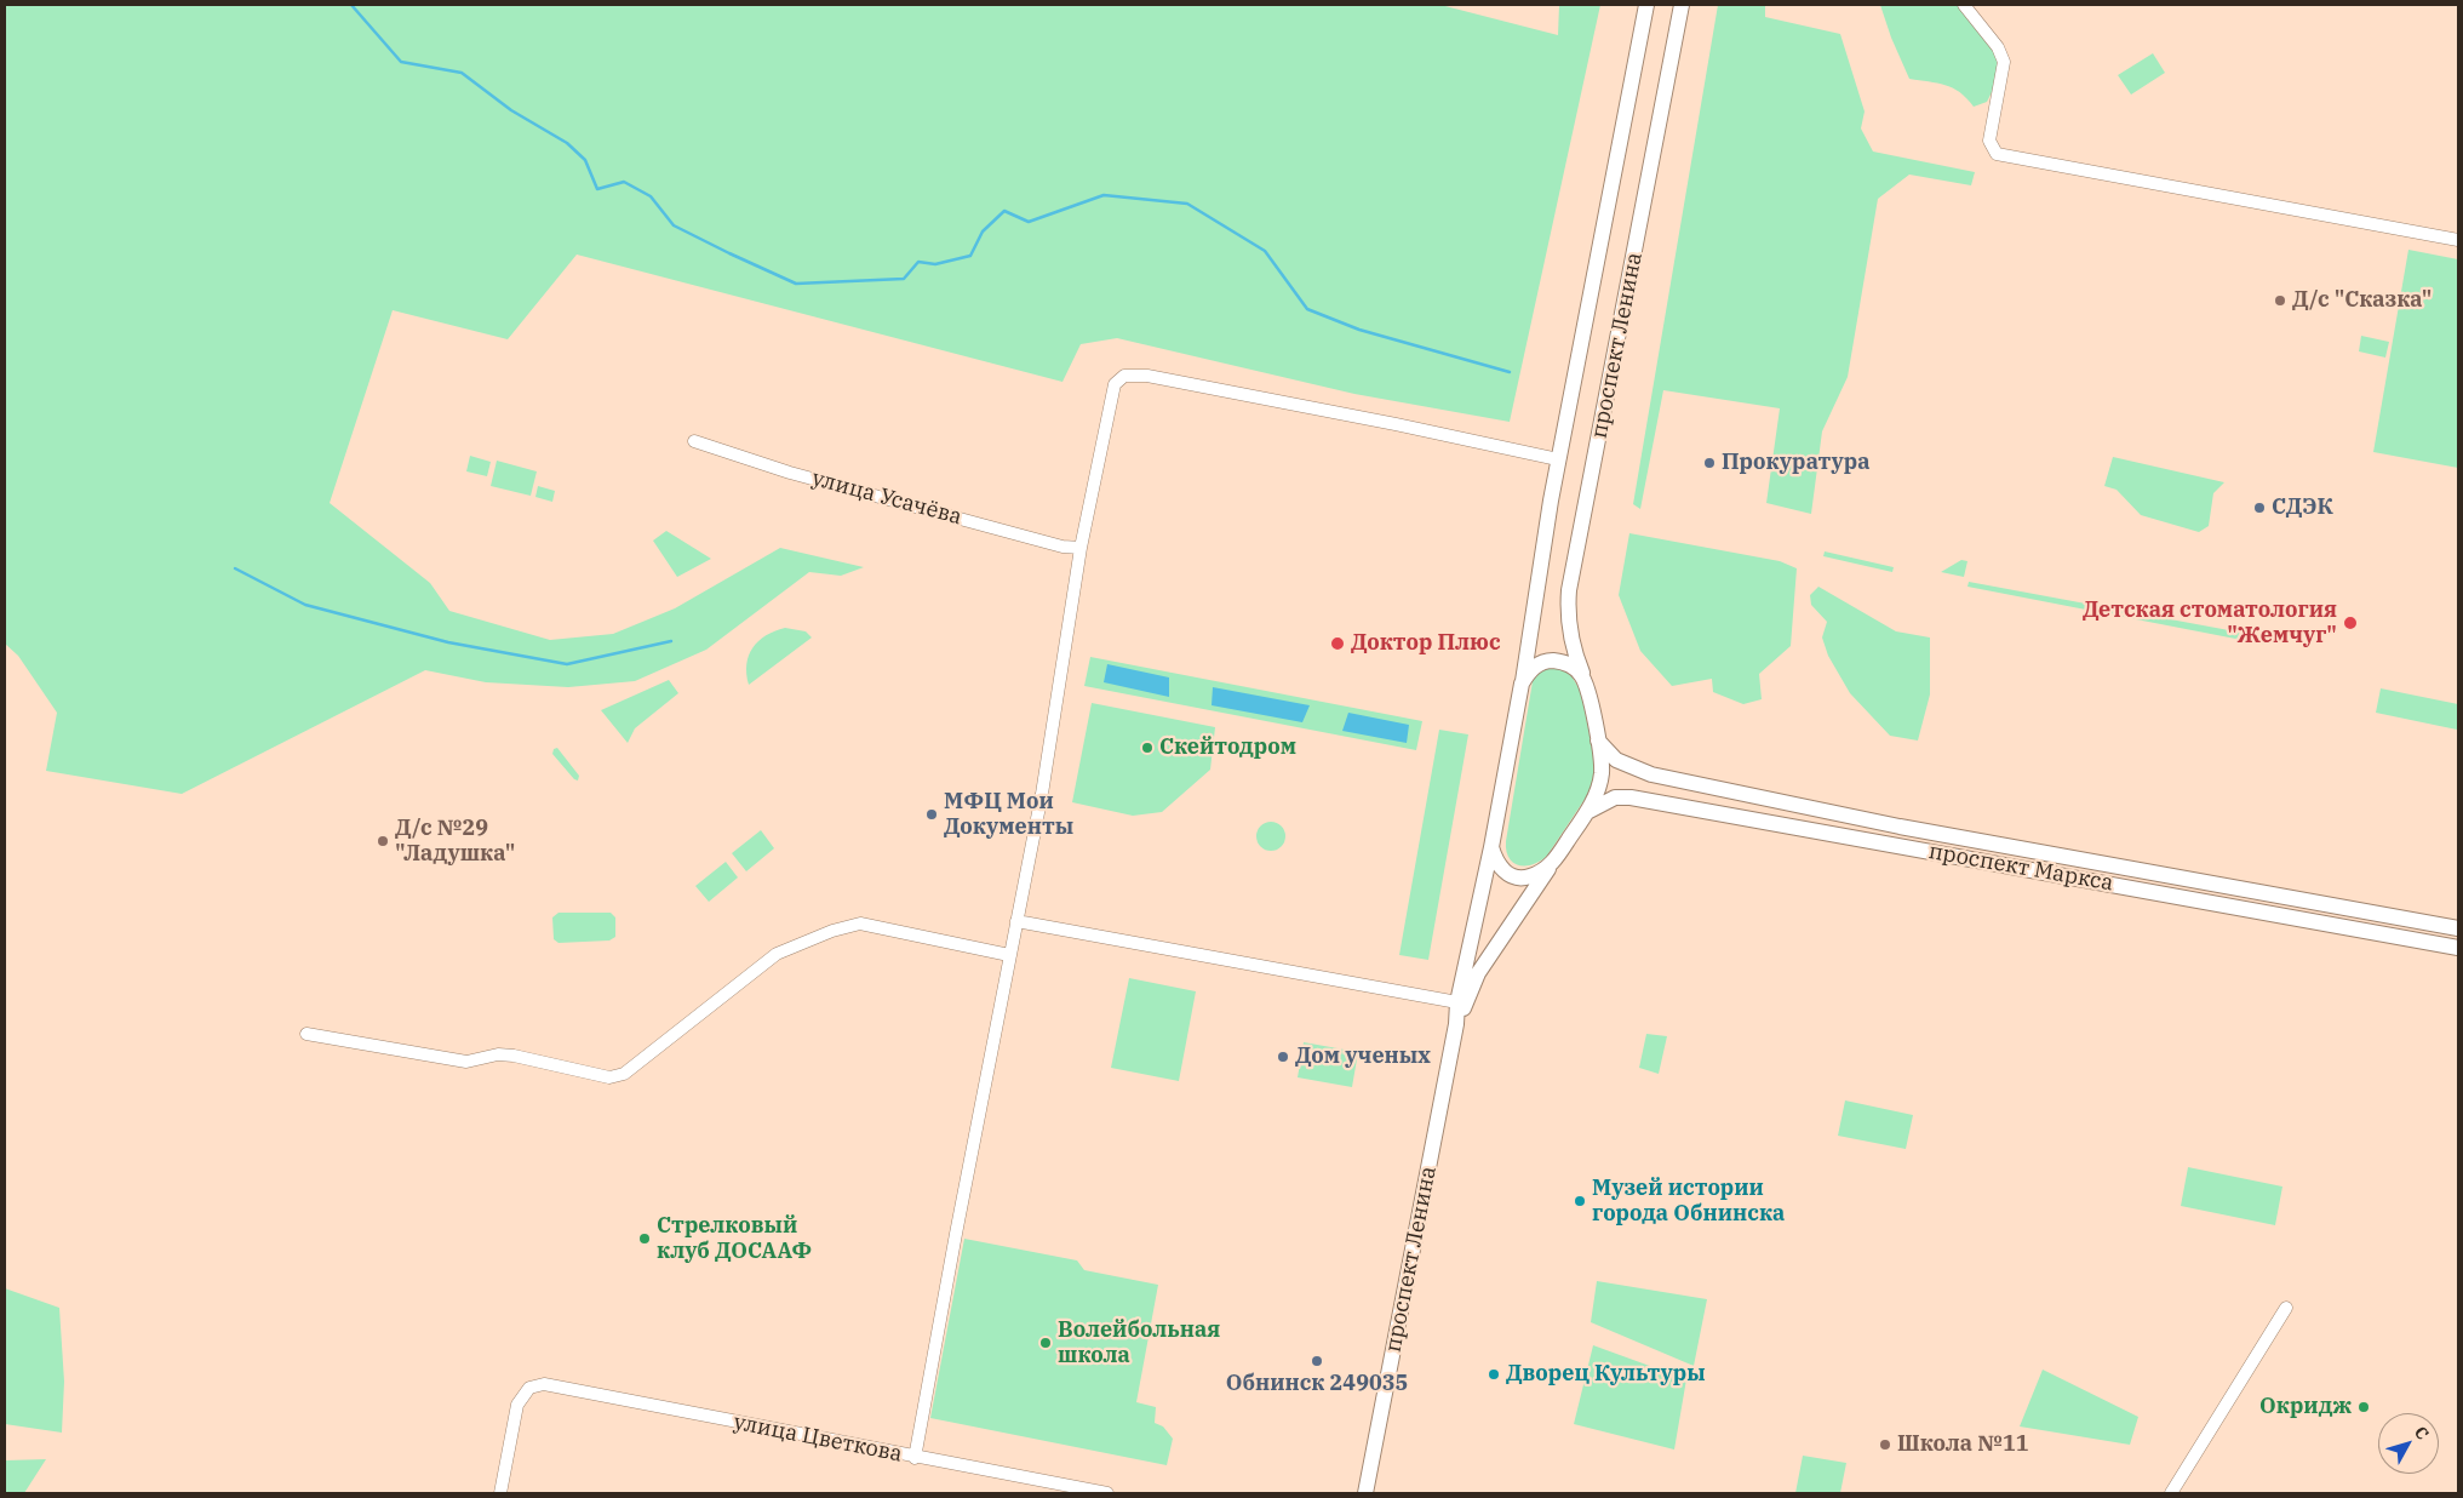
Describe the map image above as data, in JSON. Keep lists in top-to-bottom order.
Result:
{
  "streets": {
    "main road": ["проспект Ленина", "проспект Маркса"],
    "street": ["улица Усачёва", "улица Цветкова"]
  },
  "crossings": [
    ["проспект Ленина", "проспект Маркса"]
  ],
  "places": [
    "Д/с \"Сказка\"",
    "Прокуратура",
    "СДЭК",
    "Детская стоматология \"Жемчуг\"",
    "Доктор Плюс",
    "Скейтодром",
    "МФЦ Мои Документы",
    "Д/с №29 \"Ладушка\"",
    "Дом ученых",
    "Музей истории города Обнинска",
    "Стрелковый клуб ДОСААФ",
    "Волейбольная школа",
    "Обнинск 249035",
    "Дворец Культуры",
    "Окридж",
    "Школа №11"
  ],
  "north": "top right"
}
